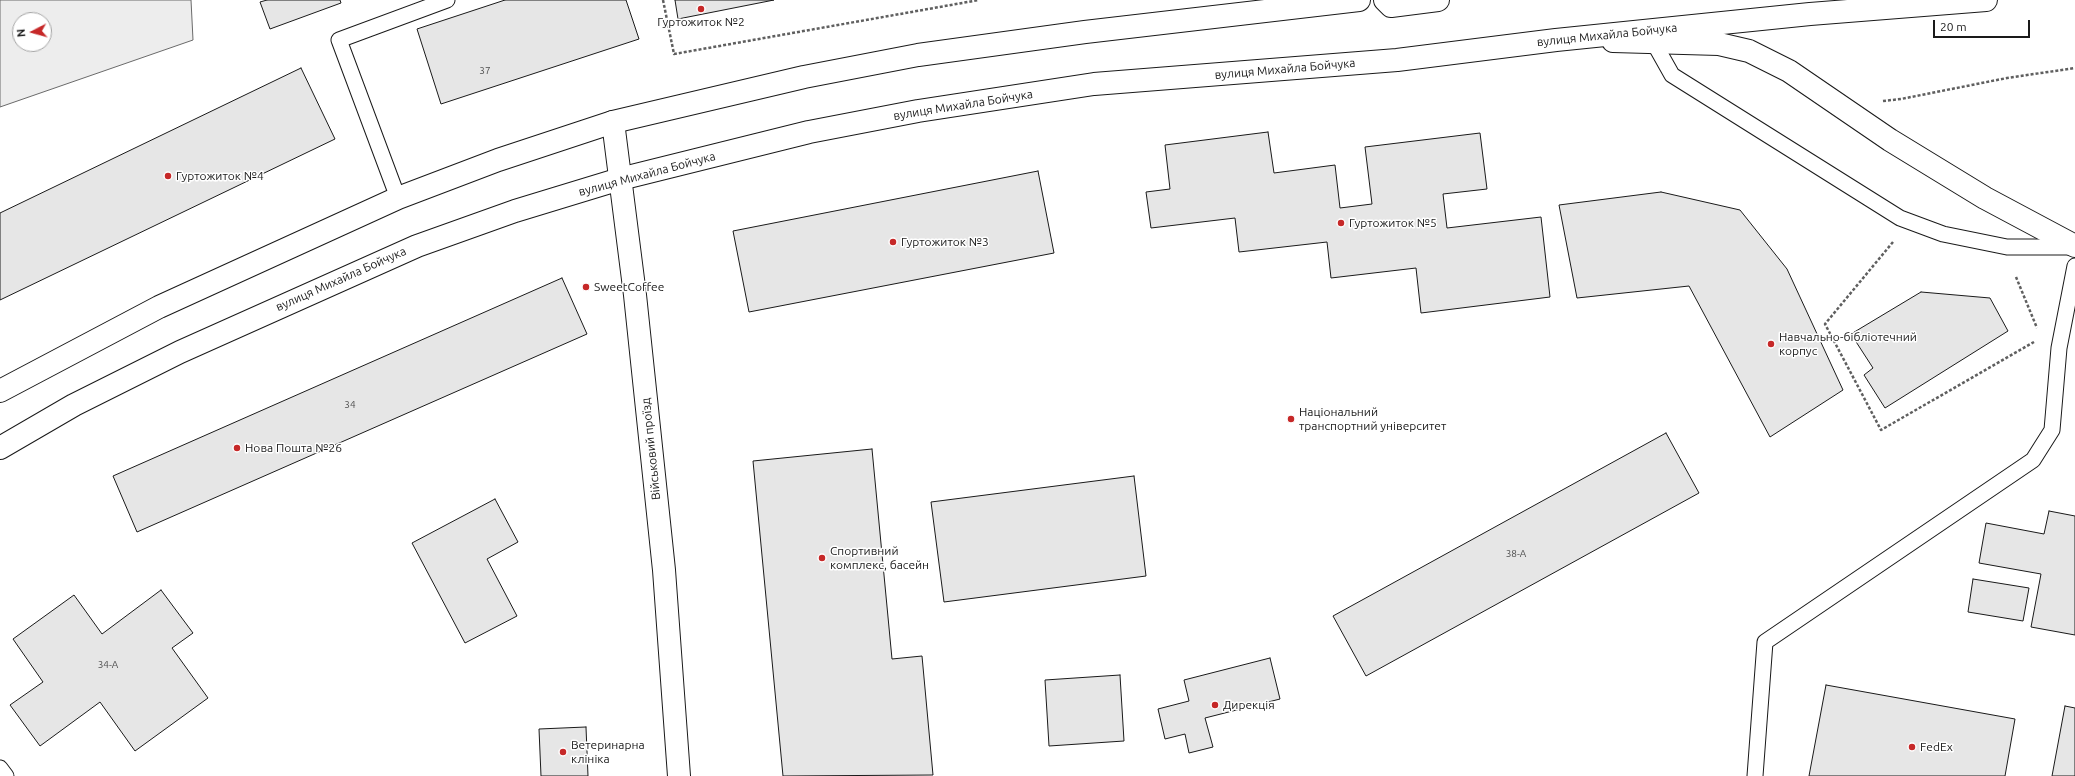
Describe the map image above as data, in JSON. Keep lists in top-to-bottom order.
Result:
{
  "streets": {
    "main road": ["вулиця Михайла Бойчука", "Військовий проїзд"]
  },
  "crossings": [
    ["вулиця Михайла Бойчука", "Військовий проїзд"]
  ],
  "places": [
    "Гуртожиток №2",
    "Гуртожиток №4",
    "Гуртожиток №5",
    "Гуртожиток №3",
    "SweetCoffee",
    "Навчально-бібліотечний корпус",
    "Національний транспортний університет",
    "Нова Пошта №26",
    "Спортивний комплекс, басейн",
    "Дирекція",
    "FedEx",
    "Ветеринарна клініка"
  ],
  "house_numbers": [
    "37",
    "34",
    "38-А",
    "34-А"
  ],
  "scale_bar": "20 m",
  "north": "left"
}
